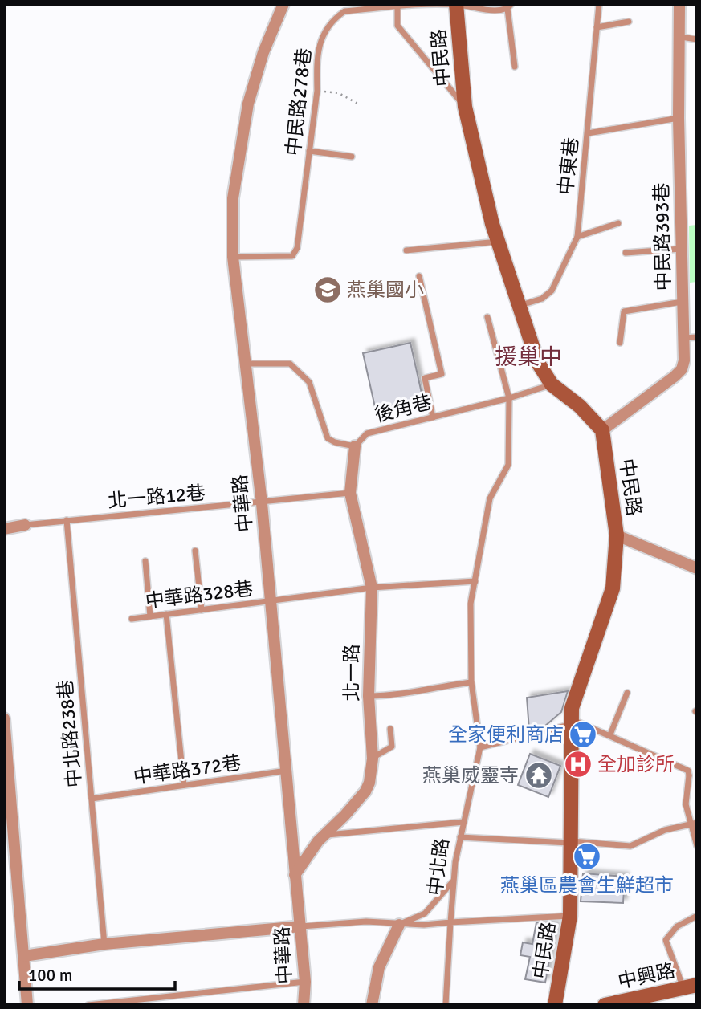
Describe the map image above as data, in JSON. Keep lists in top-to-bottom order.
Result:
{
  "streets": {
    "street": [
      "中民路",
      "中民路393巷",
      "中華路",
      "北一路",
      "中北路",
      "中興路"
    ],
    "lane": [
      "中民路278巷",
      "中東巷",
      "後角巷",
      "北一路12巷",
      "中華路328巷",
      "中北路238巷",
      "中華路372巷"
    ]
  },
  "crossings": [
    ["中民路", "中民路278巷"],
    ["中民路", "中東巷"],
    ["中民路", "中民路393巷"],
    ["中民路", "後角巷"],
    ["中民路278巷", "中華路"],
    ["後角巷", "北一路"],
    ["後角巷", "中北路"],
    ["北一路12巷", "中華路"],
    ["北一路12巷", "北一路"],
    ["北一路12巷", "中北路238巷"],
    ["中華路", "中華路328巷"],
    ["中華路", "北一路"],
    ["中華路", "中華路372巷"],
    ["中華路", "中北路"],
    ["中華路328巷", "北一路"],
    ["中華路328巷", "中北路"],
    ["中北路238巷", "中華路372巷"],
    ["中北路238巷", "中北路"]
  ],
  "districts": ["援巢中"],
  "places": {
    "school or university": ["燕巢國小"],
    "supermarket": ["全家便利商店", "燕巢區農會生鮮超市"],
    "hospital": ["全加診所"],
    "temple": ["燕巢威靈寺"]
  },
  "scale_bar": "100 m"
}
